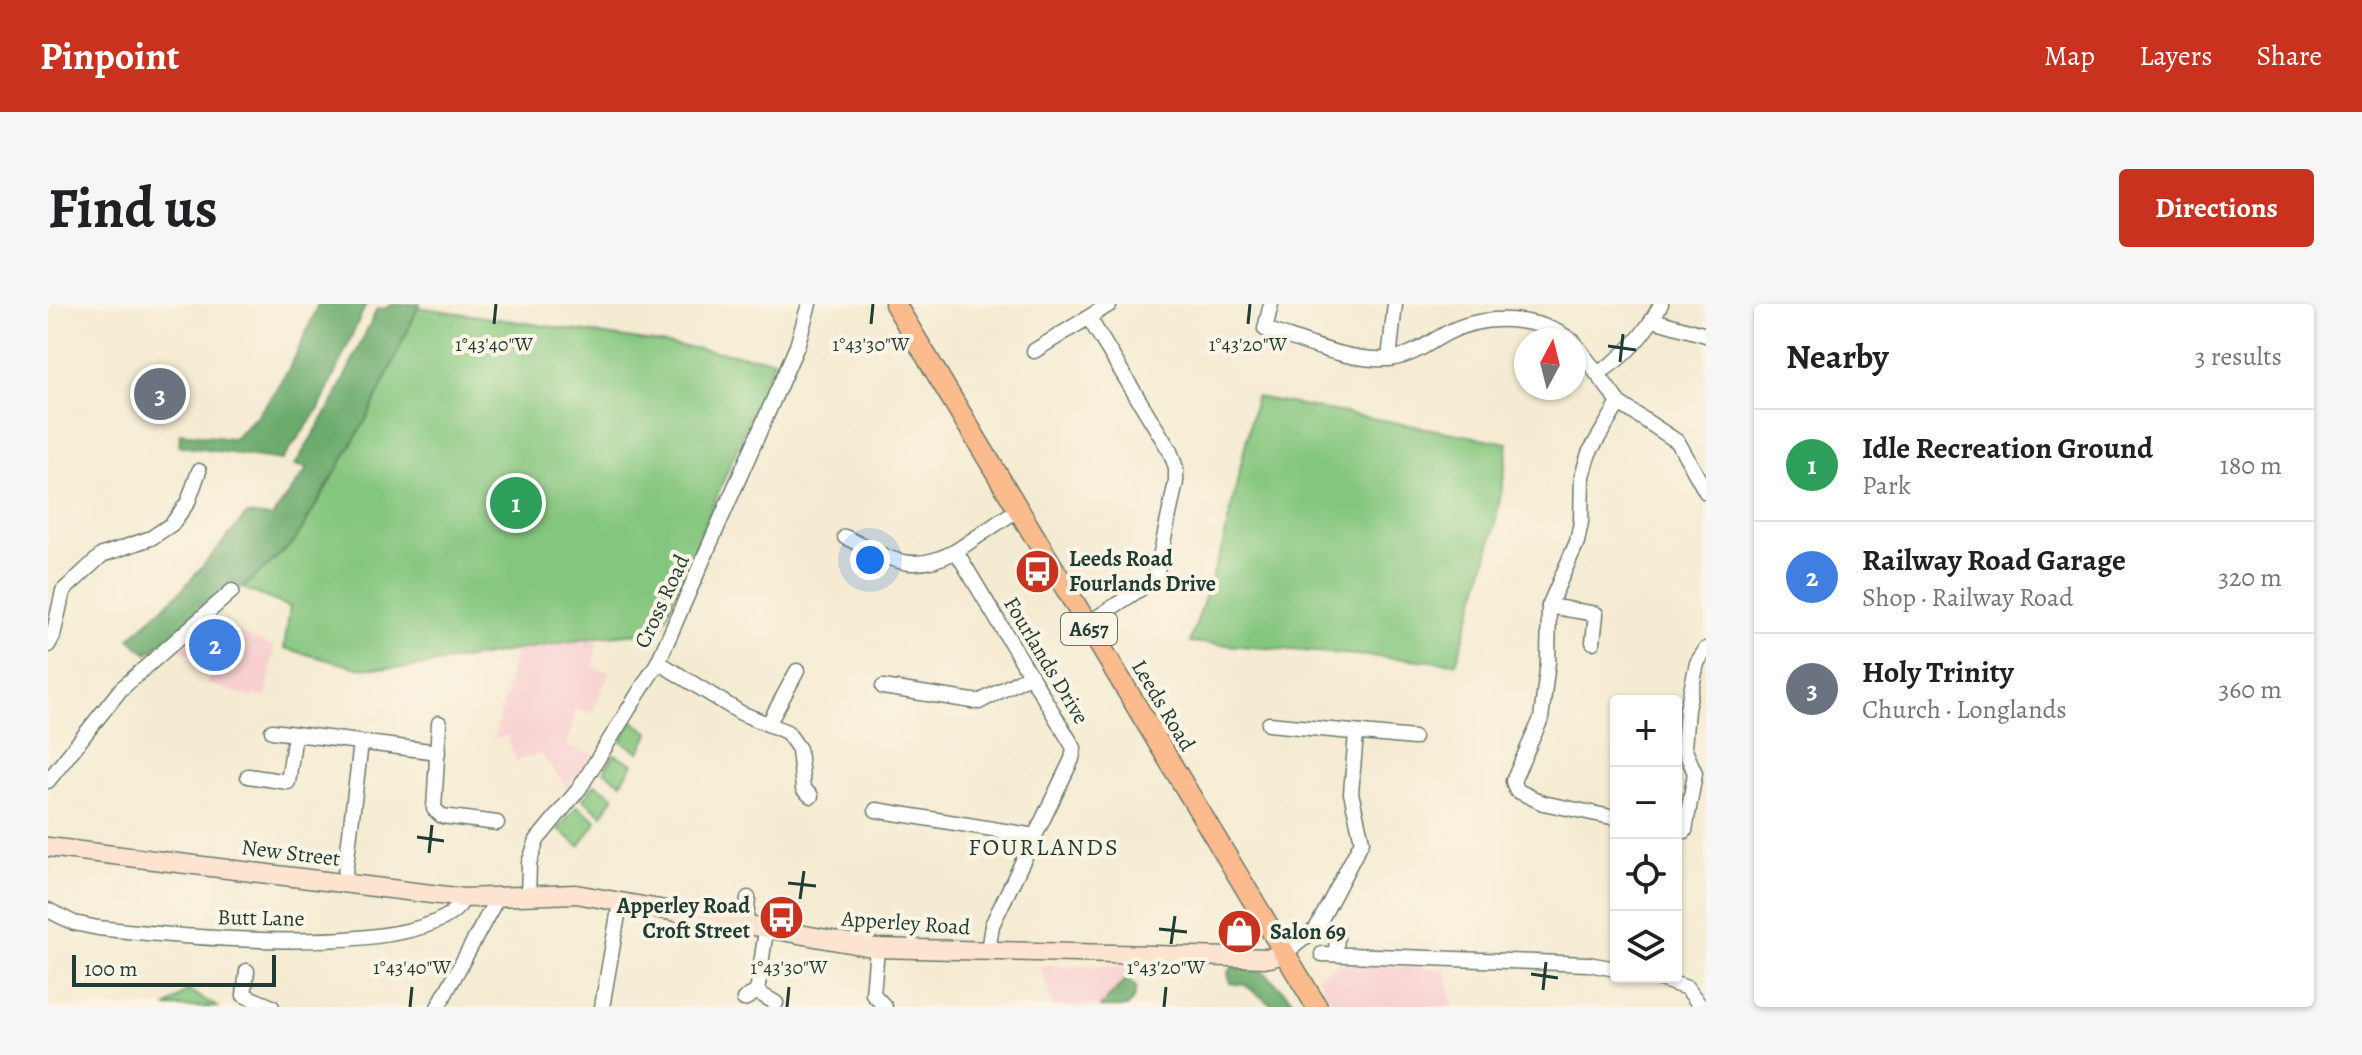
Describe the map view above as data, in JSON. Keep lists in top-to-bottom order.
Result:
{
  "streets": {
    "main road": ["A657", "Leeds Road"],
    "street": [
      "Cross Road",
      "Fourlands Drive",
      "New Street",
      "Butt Lane",
      "Apperley Road"
    ]
  },
  "crossings": [
    ["Cross Road", "New Street"],
    ["Cross Road", "Apperley Road"],
    ["Fourlands Drive", "Apperley Road"],
    ["Leeds Road", "Apperley Road"],
    ["New Street", "Butt Lane"],
    ["New Street", "Apperley Road"]
  ],
  "districts": ["FOURLANDS"],
  "places": {
    "bus stop": ["Leeds Road Fourlands Drive", "Apperley Road Croft Street"],
    "shop": ["Salon 69"]
  },
  "scale_bar": "100 m",
  "north": "top",
  "page": {
    "header": "Pinpoint",
    "nav": ["Map", "Layers", "Share"],
    "buttons": "Directions",
    "title": "Find us",
    "heading": ["Nearby", "3 results"],
    "pins": ["3", "1", "2"],
    "list": [
      {
        "mark": "1",
        "name": "Idle Recreation Ground",
        "note": "Park",
        "value": "180 m"
      },
      {
        "mark": "2",
        "name": "Railway Road Garage",
        "note": "Shop · Railway Road",
        "value": "320 m"
      },
      {
        "mark": "3",
        "name": "Holy Trinity",
        "note": "Church · Longlands",
        "value": "360 m"
      }
    ],
    "map_buttons": ["+", "−"],
    "scale": "100 m"
  },
  "coordinates": ["1°43'40\"W", "1°43'30\"W", "1°43'20\"W"]
}
